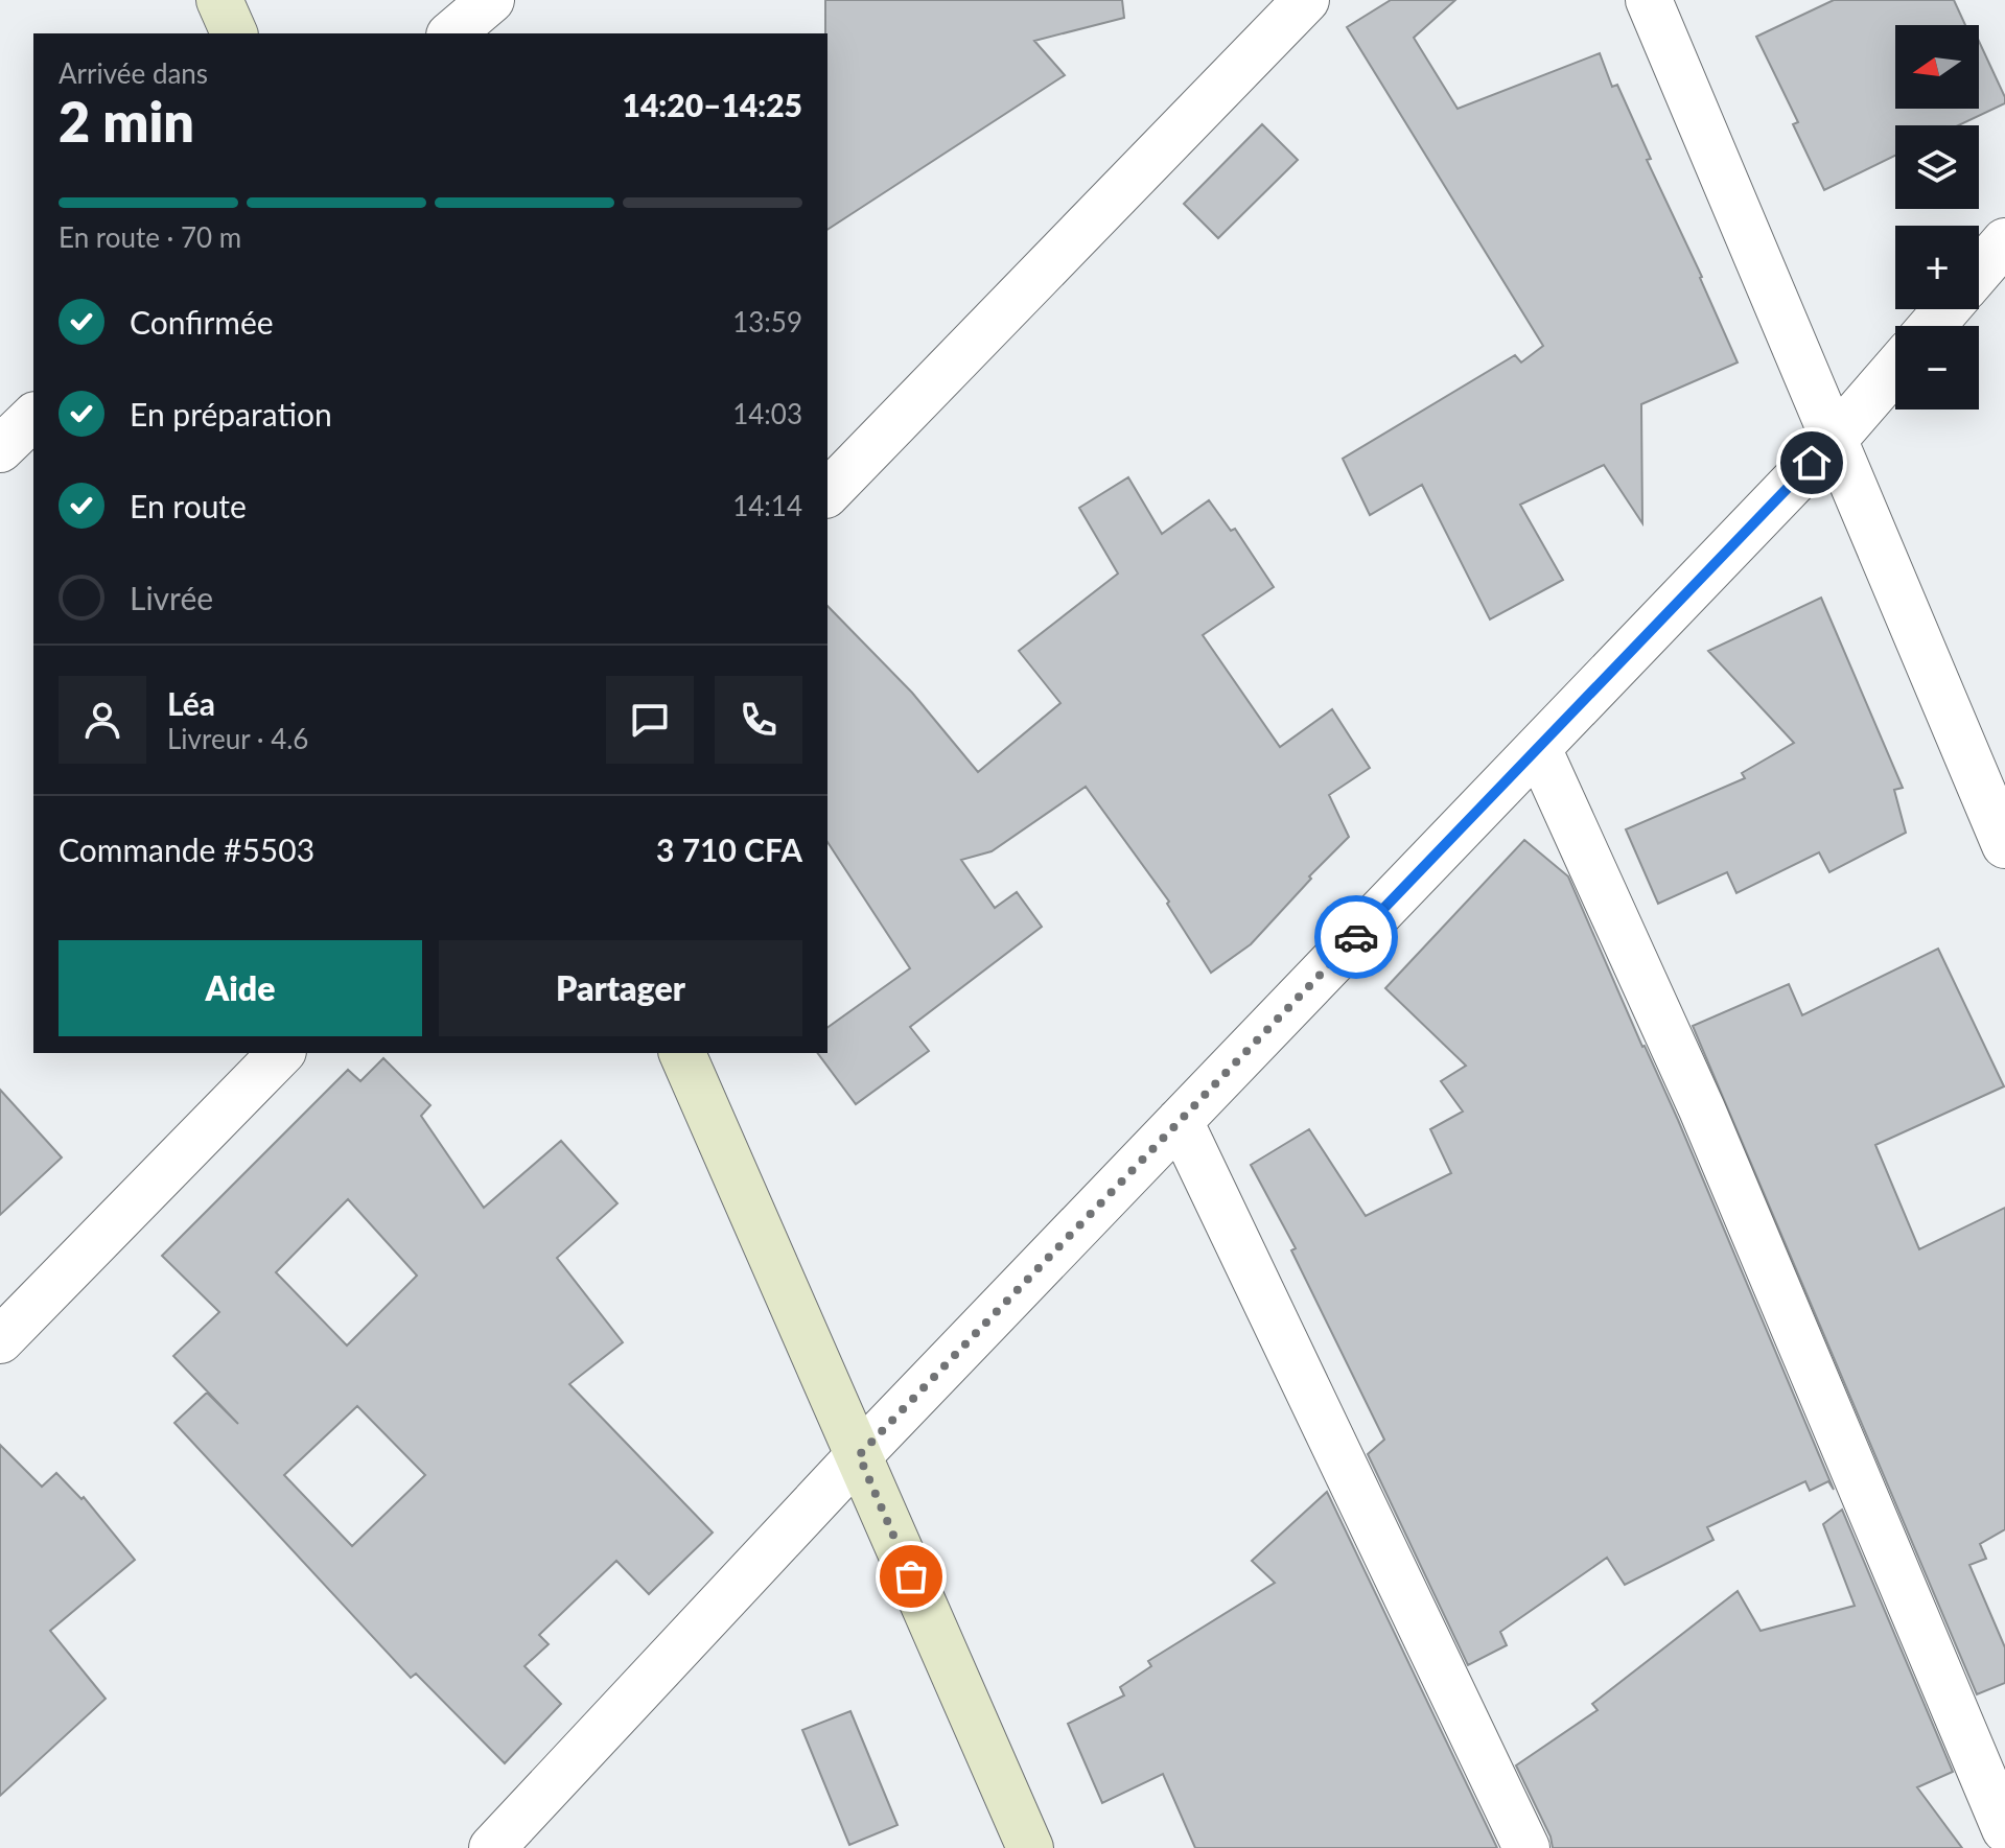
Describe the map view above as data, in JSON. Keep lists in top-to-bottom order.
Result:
{
  "north": "left",
  "page": {
    "map_buttons": ["+", "−"],
    "heading": ["2 min", "Arrivée dans", "14:20–14:25"],
    "panel": [
      "Léa",
      "Livreur · 4.6",
      "Commande #5503",
      "3 710 CFA"
    ],
    "bar": "En route · 70 m",
    "list": [
      ["Confirmée", "13:59"],
      ["En préparation", "14:03"],
      ["En route", "14:14"],
      "Livrée"
    ],
    "buttons": ["Aide", "Partager"]
  }
}
